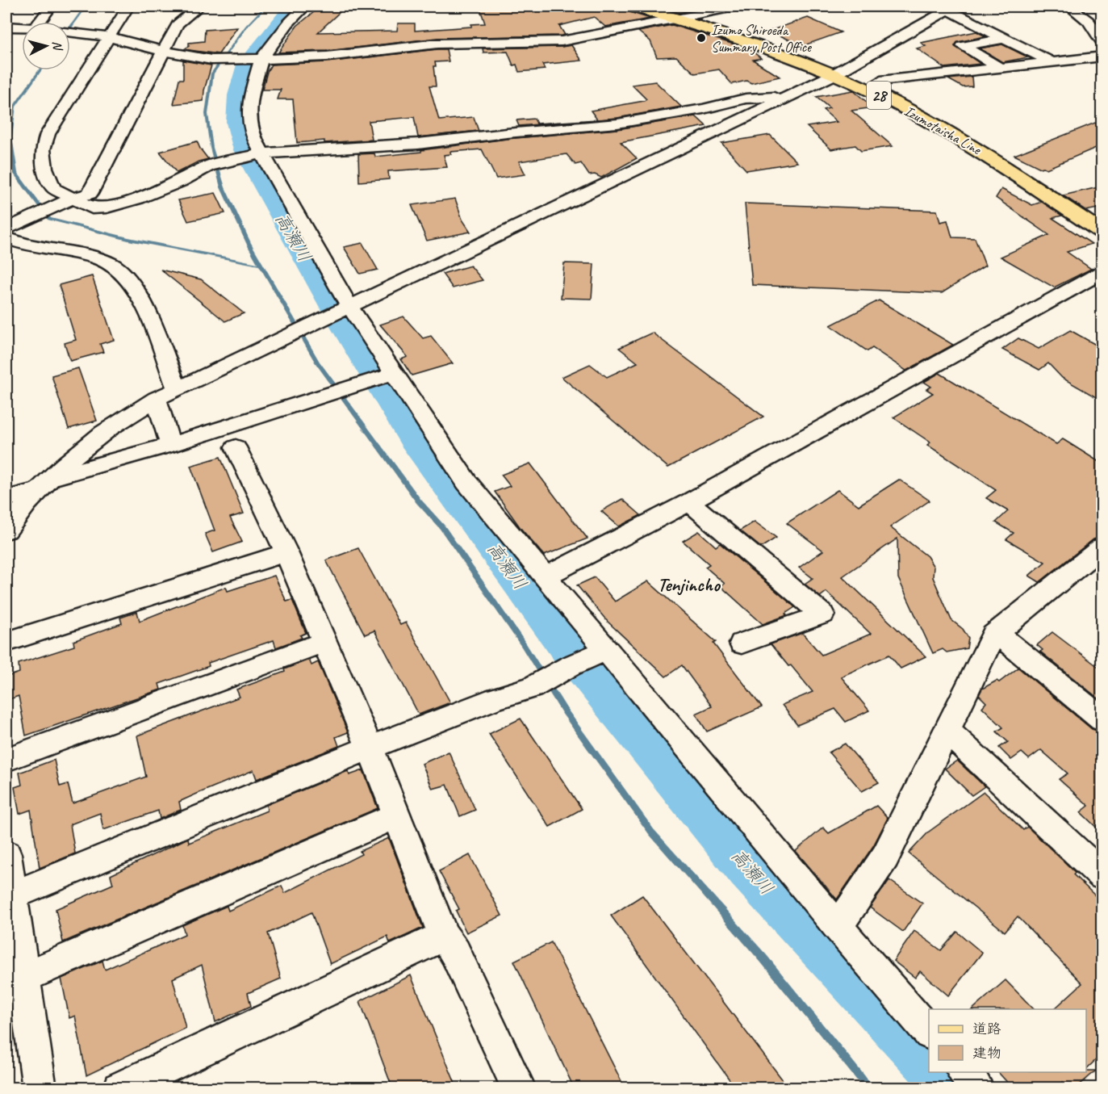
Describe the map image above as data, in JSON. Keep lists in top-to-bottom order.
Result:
{
  "streets": {
    "main road": ["28", "Izumotaisha Line"]
  },
  "districts": ["Tenjincho"],
  "water": ["高瀬川"],
  "places": ["Izumo Shiroeda Summary Post Office"],
  "legend": ["道路", "建物"],
  "north": "right"
}
